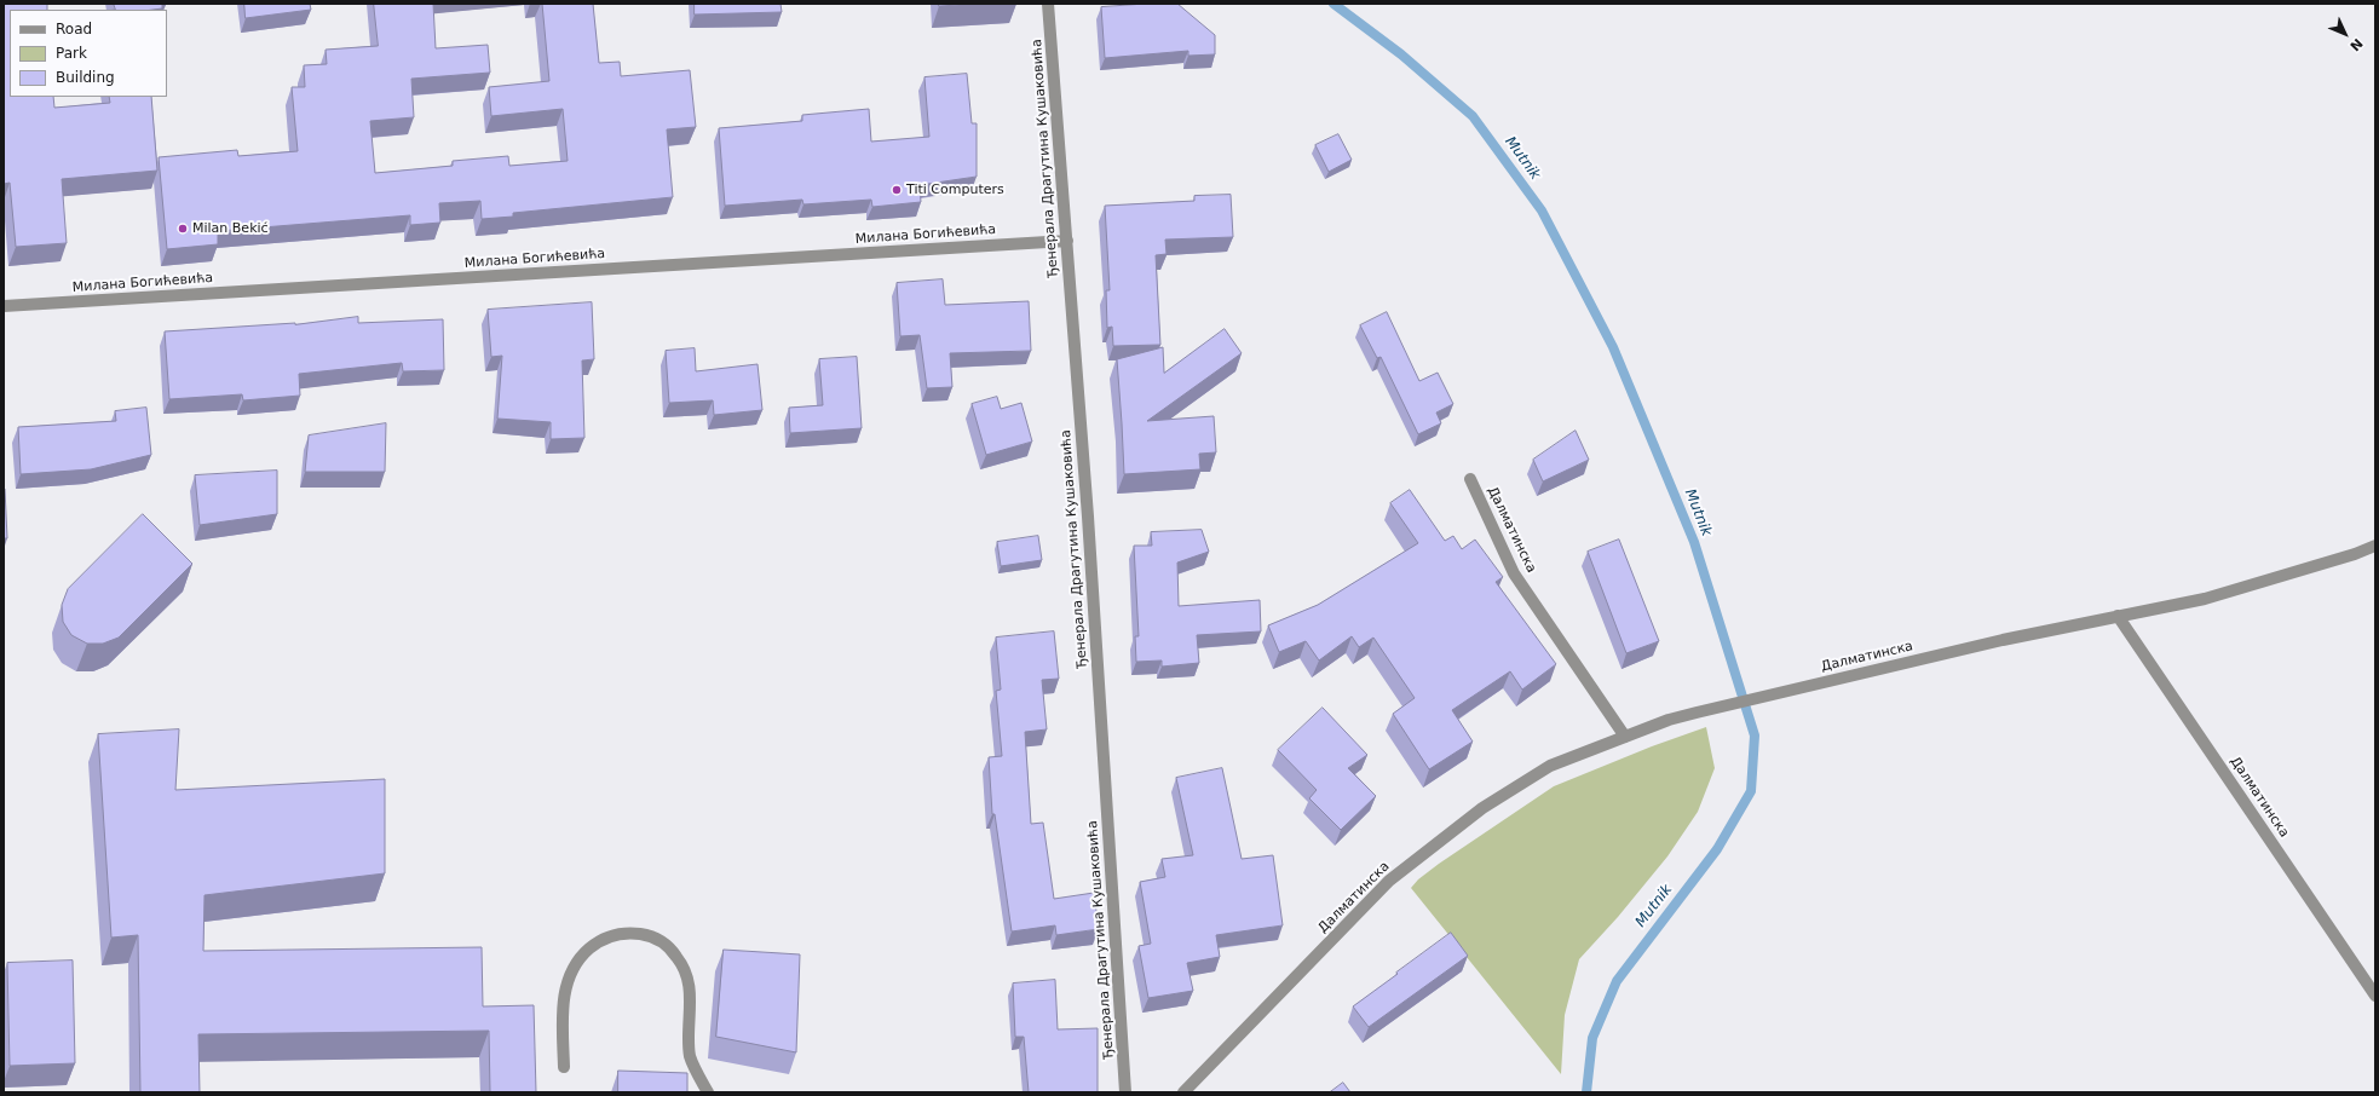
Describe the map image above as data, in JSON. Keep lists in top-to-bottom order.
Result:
{
  "streets": {
    "street": ["Ђенерала Драгутина Кушаковића", "Милана Богићевића", "Далматинска"]
  },
  "crossings": [
    ["Ђенерала Драгутина Кушаковића", "Милана Богићевића"]
  ],
  "water": ["Mutnik"],
  "places": ["Titi Computers", "Milan Bekić"],
  "legend": ["Road", "Park", "Building"],
  "north": "bottom right"
}
